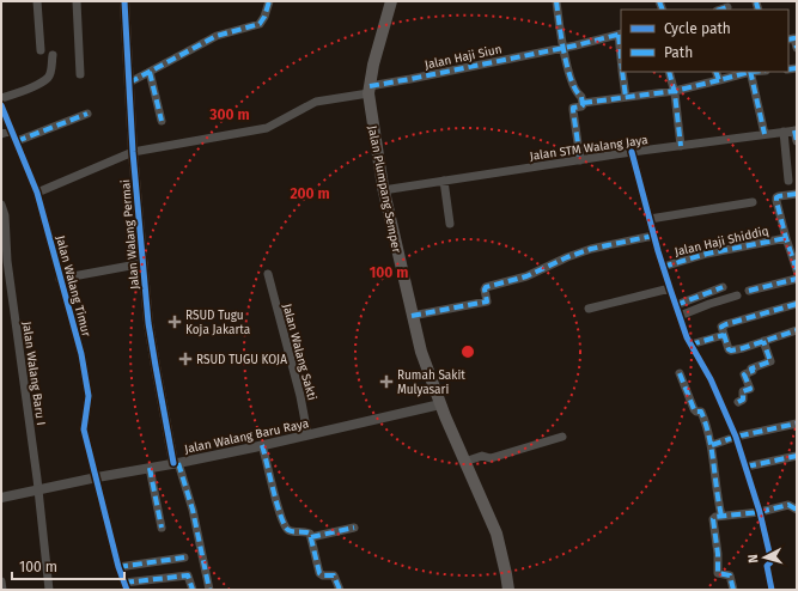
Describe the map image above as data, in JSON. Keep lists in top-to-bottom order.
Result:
{
  "streets": {
    "main road": ["Jalan Plumpang Semper"],
    "street": [
      "Jalan Haji Siun",
      "Jalan STM Walang Jaya",
      "Jalan Walang Permai",
      "Jalan Haji Shiddiq",
      "Jalan Walang Timur",
      "Jalan Walang Sakti",
      "Jalan Walang Baru I",
      "Jalan Walang Baru Raya"
    ]
  },
  "crossings": [
    ["Jalan Haji Siun", "Jalan Plumpang Semper"],
    ["Jalan Haji Siun", "Jalan Walang Permai"],
    ["Jalan Haji Siun", "Jalan Walang Timur"],
    ["Jalan STM Walang Jaya", "Jalan Plumpang Semper"],
    ["Jalan Plumpang Semper", "Jalan Walang Baru Raya"],
    ["Jalan Walang Permai", "Jalan Walang Baru Raya"],
    ["Jalan Walang Timur", "Jalan Walang Baru Raya"],
    ["Jalan Walang Sakti", "Jalan Walang Baru Raya"],
    ["Jalan Walang Baru I", "Jalan Walang Baru Raya"]
  ],
  "places": {
    "health": ["RSUD Tugu Koja Jakarta", "RSUD TUGU KOJA", "Rumah Sakit Mulyasari"]
  },
  "legend": ["Cycle path", "Path"],
  "scale_bar": "100 m",
  "north": "left",
  "rings": ["300 m", "200 m", "100 m"]
}
